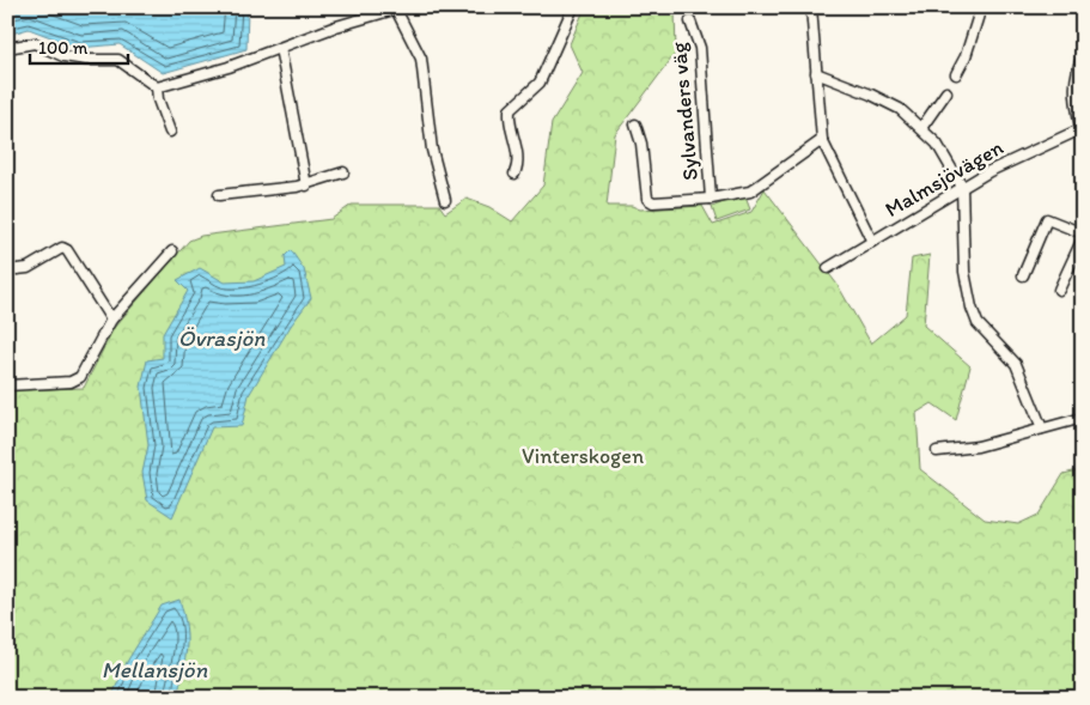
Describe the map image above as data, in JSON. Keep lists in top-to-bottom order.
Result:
{
  "streets": {
    "street": ["Sylvanders väg", "Malmsjövägen"]
  },
  "water": ["Övrasjön", "Mellansjön"],
  "parks": ["Vinterskogen"],
  "scale_bar": "100 m"
}
